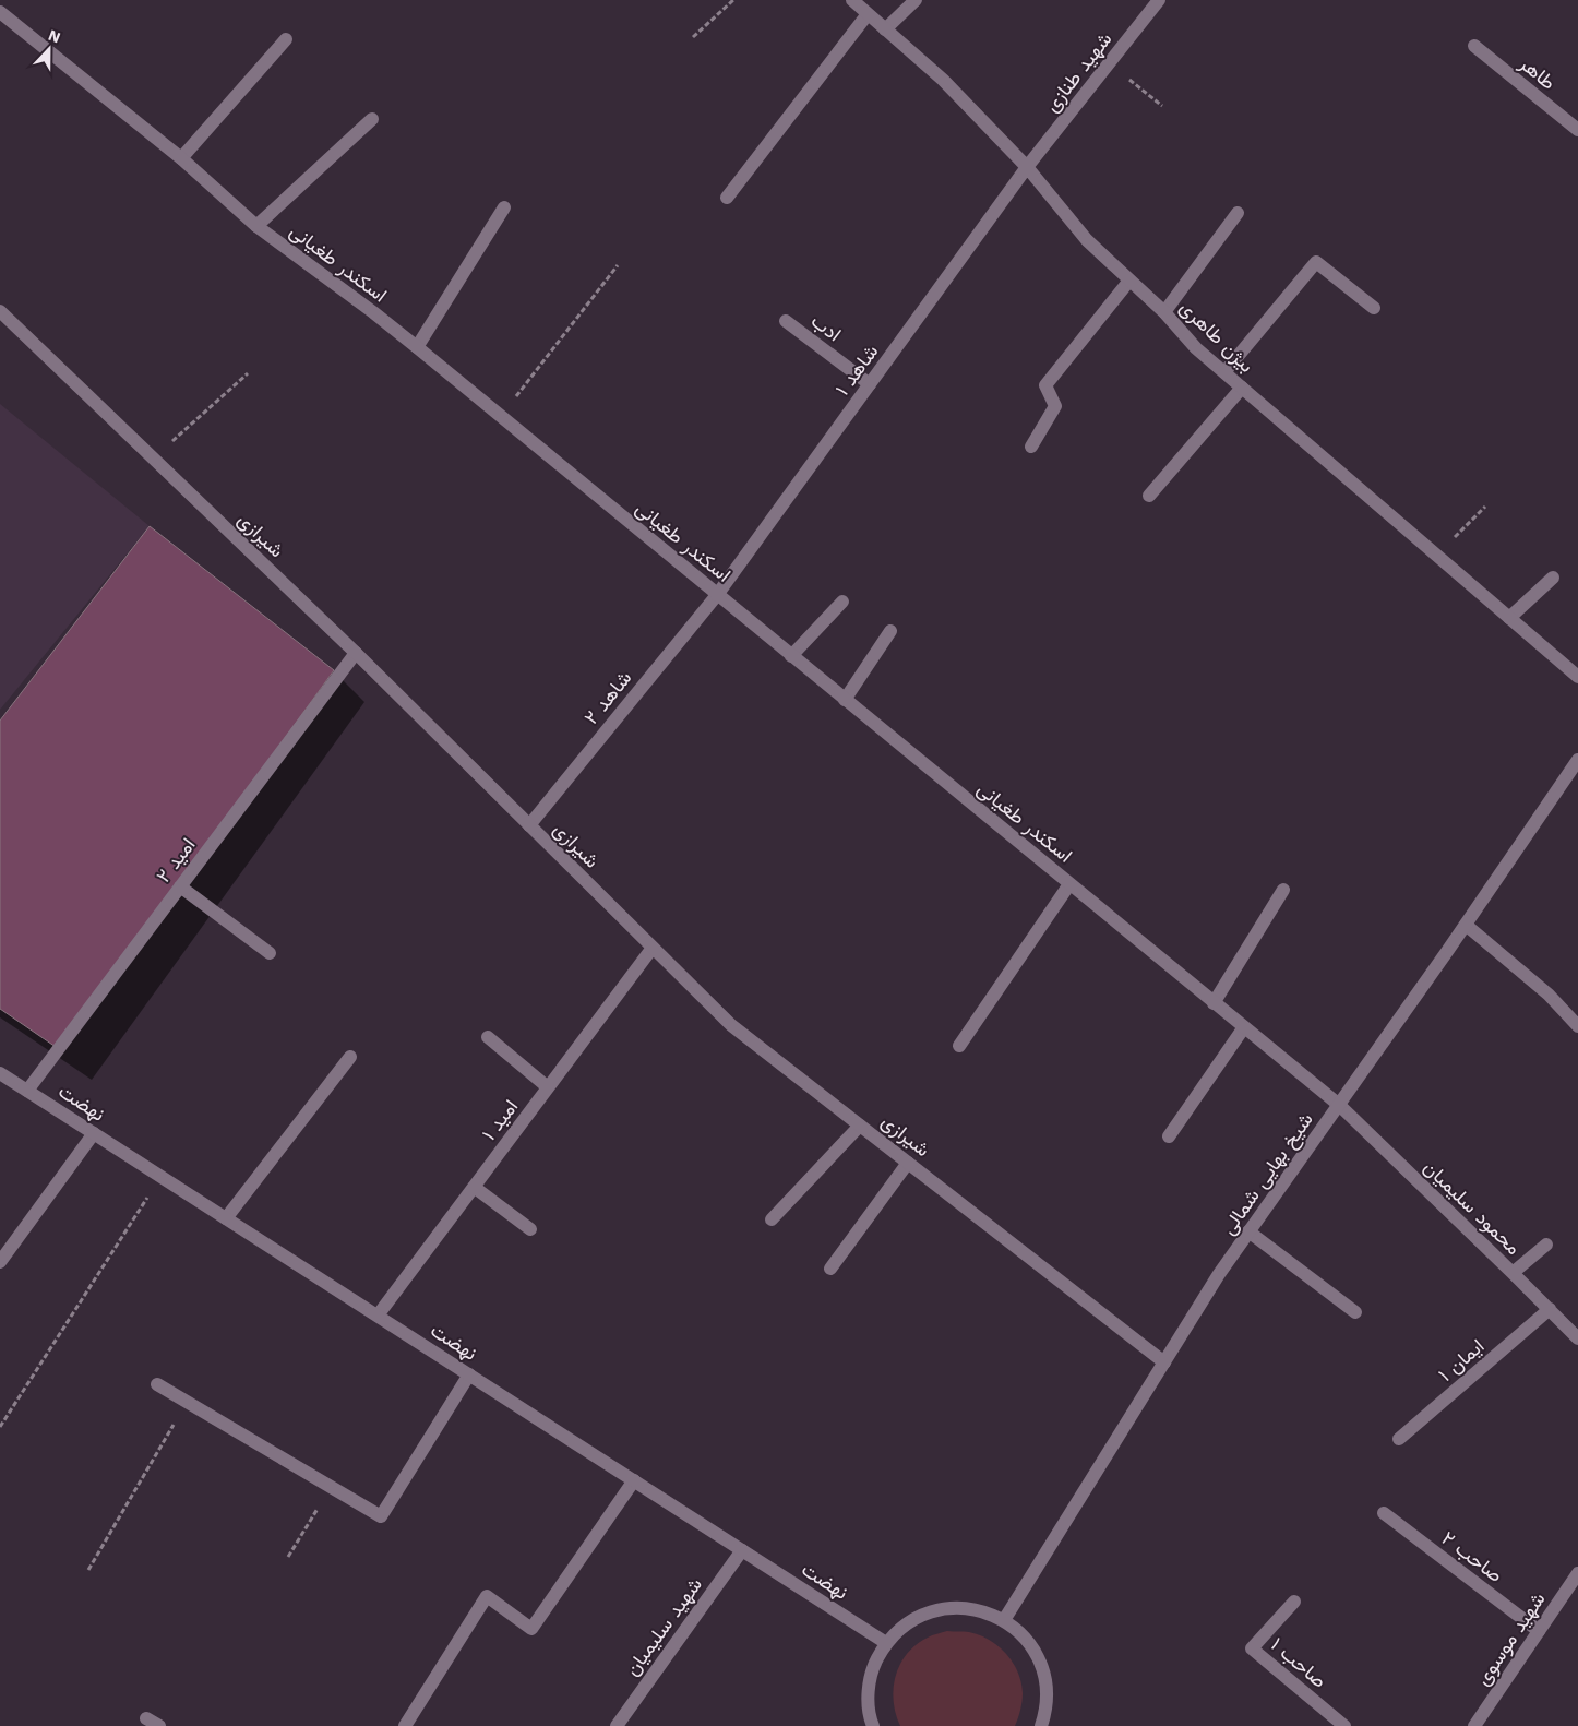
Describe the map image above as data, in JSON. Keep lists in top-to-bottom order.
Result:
{
  "streets": {
    "street": [
      "شهید طنازی",
      "طاهر",
      "اسکندر طغیانی",
      "ادب",
      "بیژن طاهری",
      "شاهد ۱",
      "شیرازی",
      "شاهد ۲",
      "امید ۲",
      "نهضت",
      "امید ۱",
      "شیخ بهایی شمالی",
      "محمود سلیمیان",
      "ایمان ۱",
      "صاحب ۲",
      "شهید سلیمیان",
      "شهید موسوی",
      "صاحب ۱"
    ]
  },
  "crossings": [
    ["شهید طنازی", "بیژن طاهری"],
    ["شهید طنازی", "شاهد ۱"],
    ["اسکندر طغیانی", "شاهد ۱"],
    ["اسکندر طغیانی", "شاهد ۲"],
    ["اسکندر طغیانی", "شیخ بهایی شمالی"],
    ["اسکندر طغیانی", "محمود سلیمیان"],
    ["ادب", "شاهد ۱"],
    ["بیژن طاهری", "شاهد ۱"],
    ["شاهد ۱", "شاهد ۲"],
    ["شیرازی", "شاهد ۲"],
    ["شیرازی", "امید ۲"],
    ["شیرازی", "امید ۱"],
    ["شیرازی", "شیخ بهایی شمالی"],
    ["امید ۲", "نهضت"],
    ["نهضت", "امید ۱"],
    ["نهضت", "شهید سلیمیان"],
    ["شیخ بهایی شمالی", "محمود سلیمیان"],
    ["محمود سلیمیان", "ایمان ۱"],
    ["صاحب ۲", "شهید موسوی"]
  ],
  "north": "top"
}
